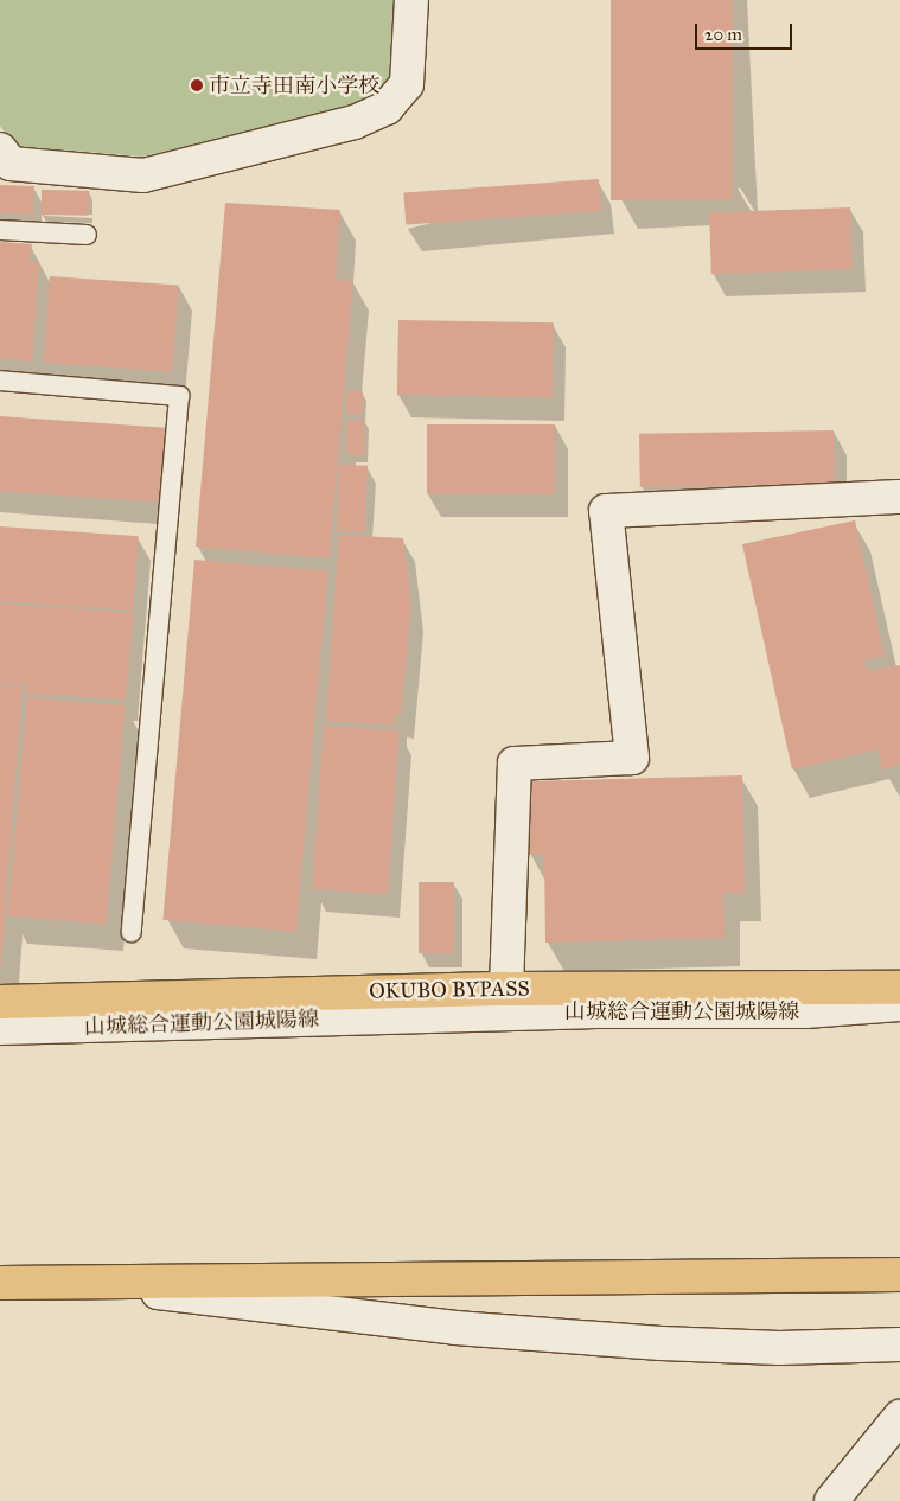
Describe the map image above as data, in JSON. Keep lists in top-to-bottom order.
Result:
{
  "streets": {
    "highway": ["OKUBO BYPASS"],
    "main road": ["山城総合運動公園城陽線"]
  },
  "places": ["市立寺田南小学校"],
  "scale_bar": "20 m"
}
